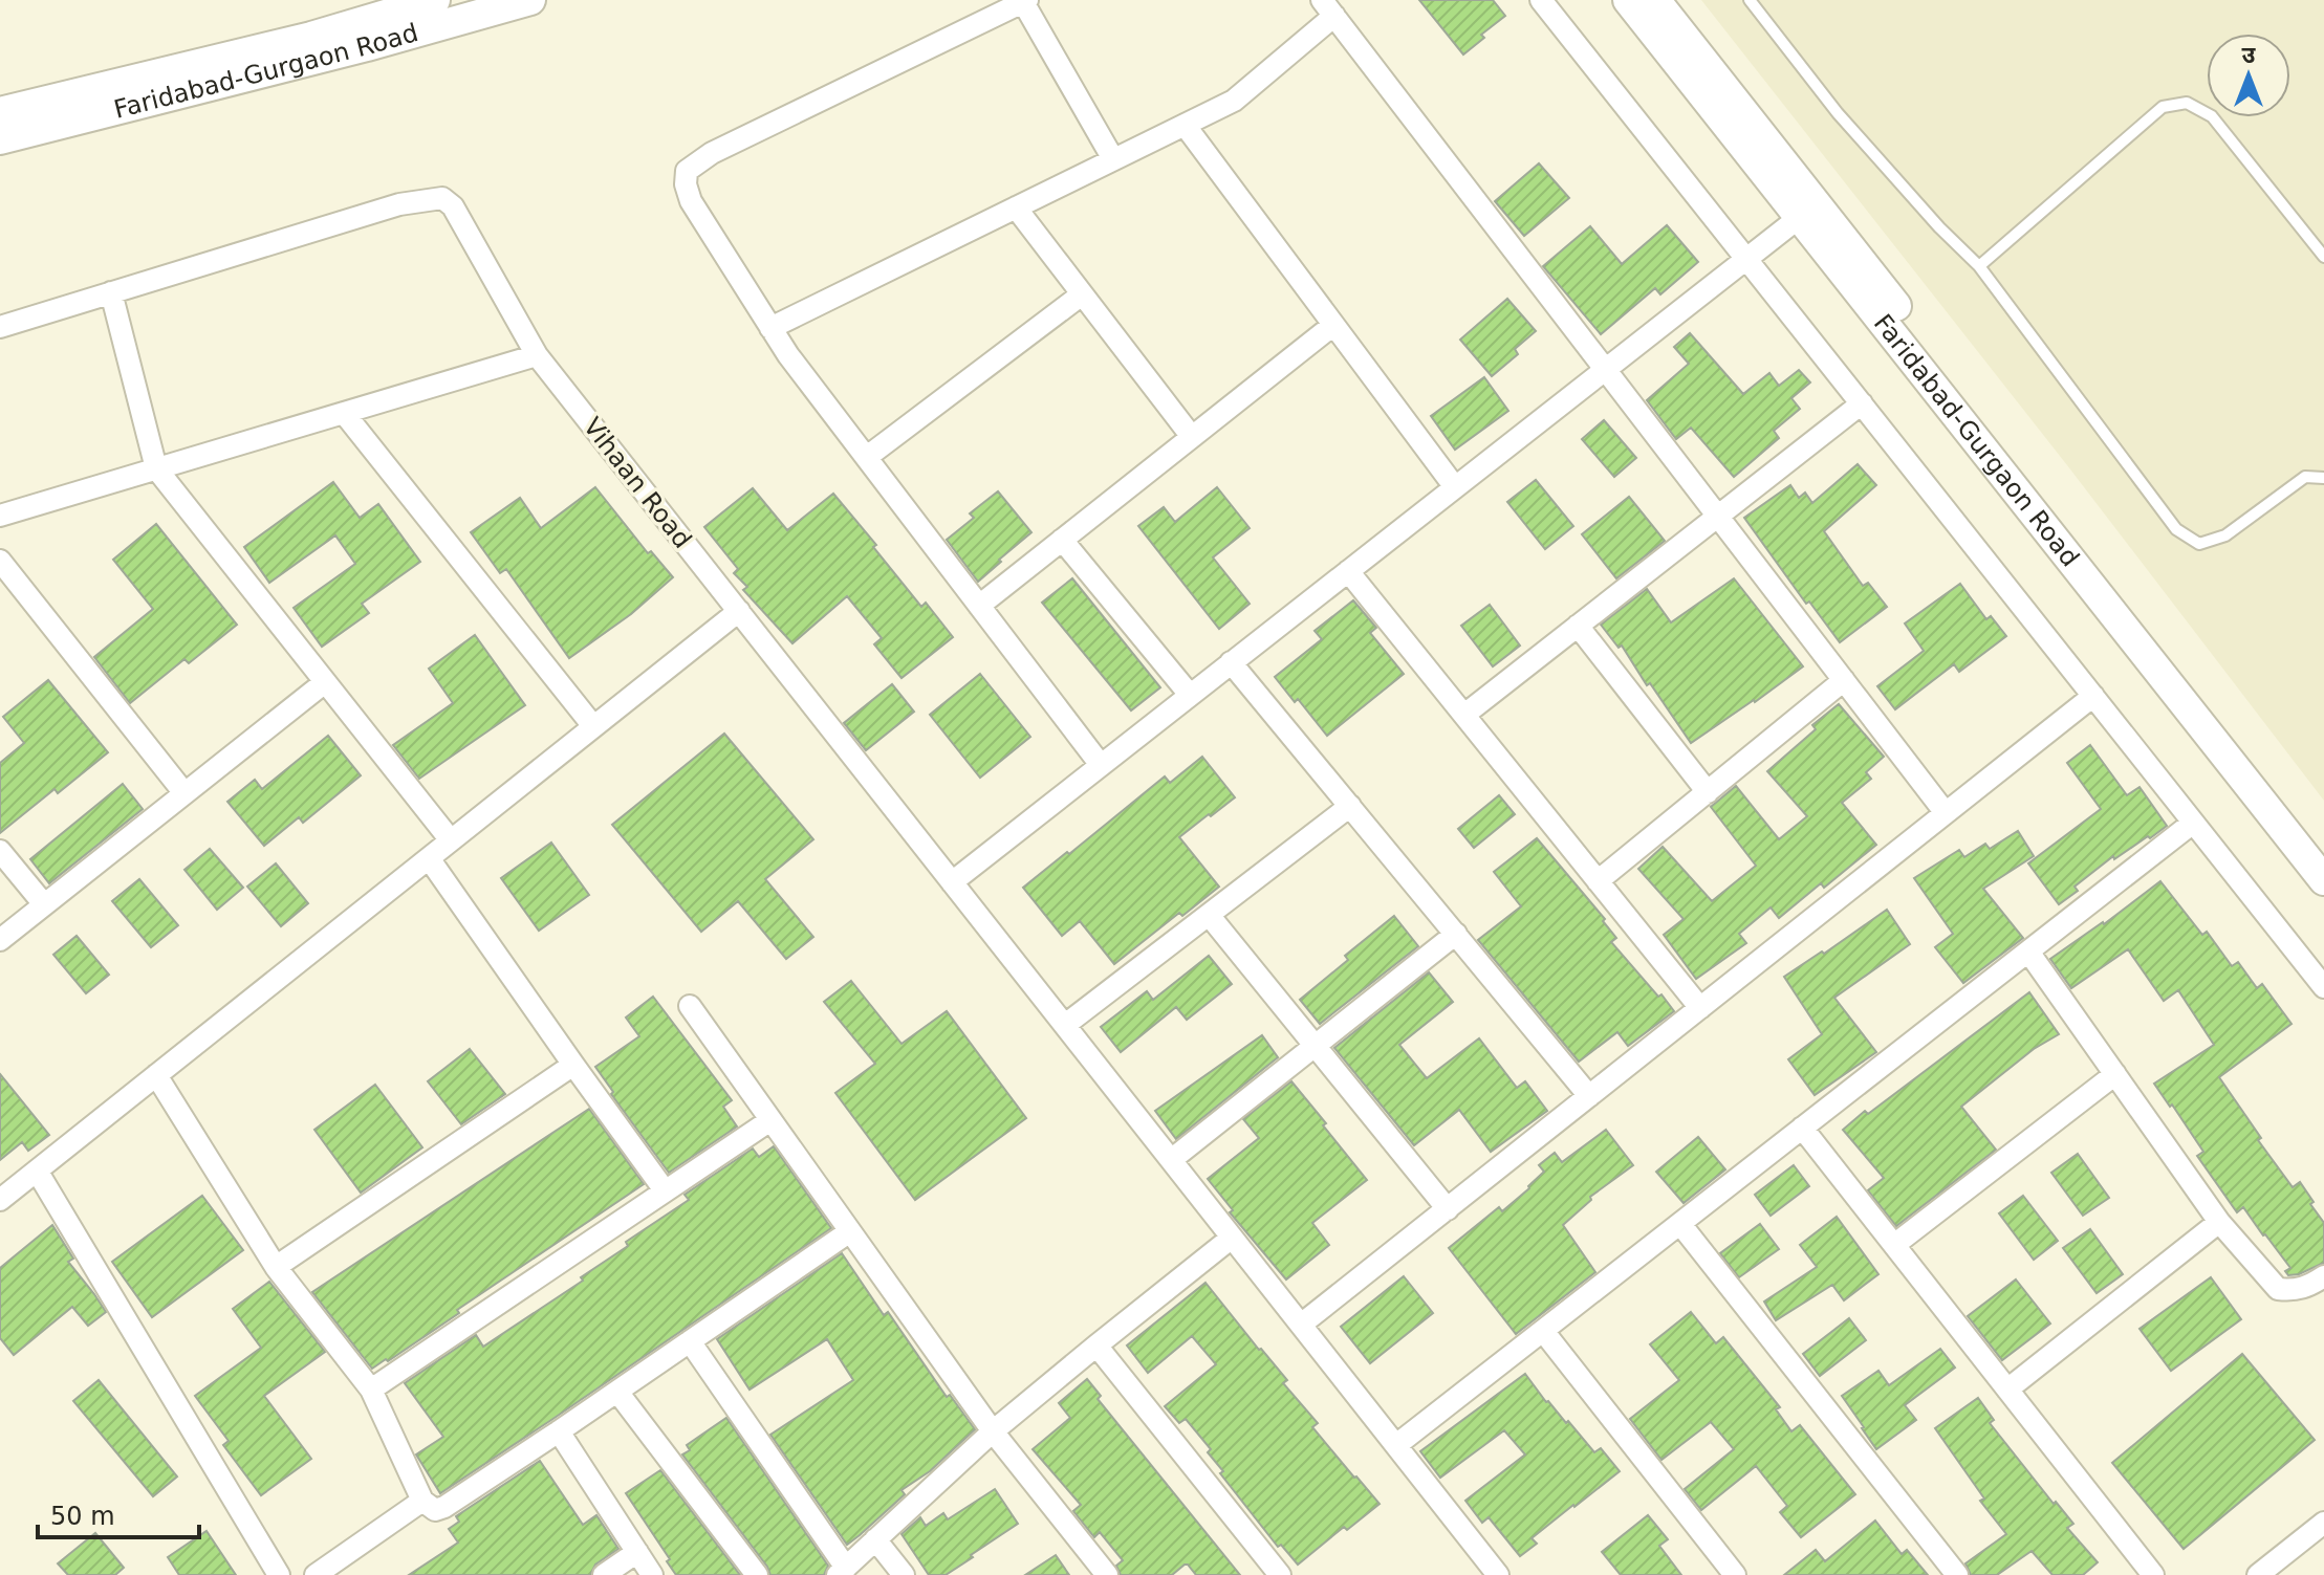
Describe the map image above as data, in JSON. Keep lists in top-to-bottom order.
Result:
{
  "streets": {
    "main road": ["Faridabad-Gurgaon Road"],
    "street": ["Vihaan Road"]
  },
  "scale_bar": "50 m",
  "north": "top"
}
